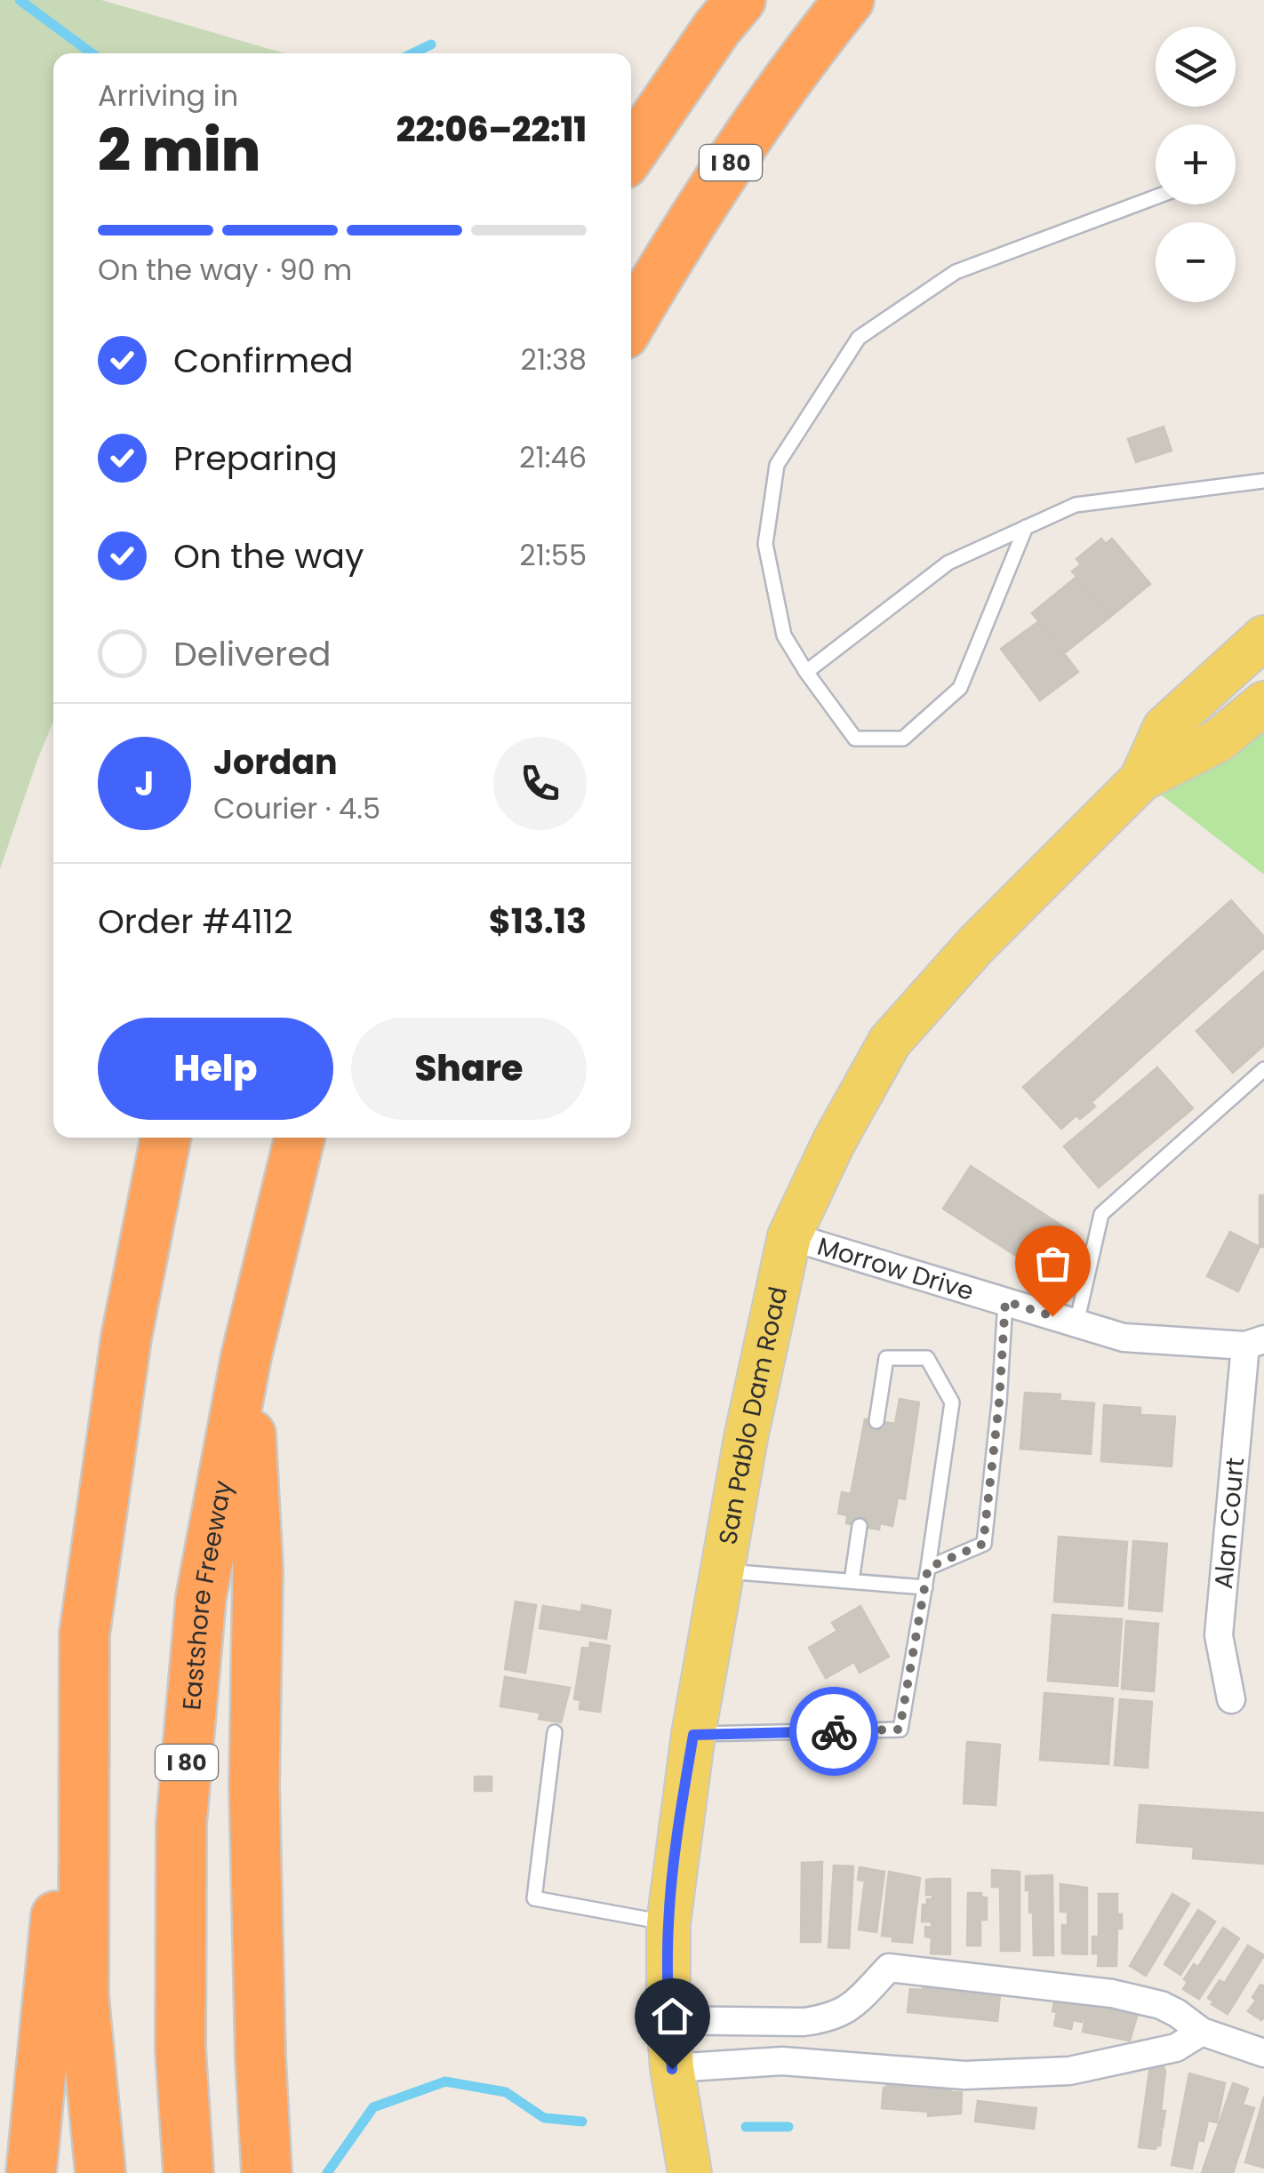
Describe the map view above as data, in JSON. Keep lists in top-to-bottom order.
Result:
{
  "streets": {
    "highway": ["I 80", "Eastshore Freeway"],
    "main road": ["San Pablo Dam Road"],
    "street": ["Morrow Drive", "Alan Court"]
  },
  "crossings": [
    ["Morrow Drive", "San Pablo Dam Road"],
    ["Morrow Drive", "Alan Court"]
  ],
  "page": {
    "map_buttons": ["+", "−"],
    "heading": ["2 min", "Arriving in", "22:06–22:11"],
    "panel": [
      "Jordan",
      "Courier · 4.5",
      "Order #4112",
      "$13.13"
    ],
    "bar": "On the way · 90 m",
    "list": [
      ["Confirmed", "21:38"],
      ["Preparing", "21:46"],
      ["On the way", "21:55"],
      "Delivered"
    ],
    "round": "J",
    "buttons": ["Help", "Share"]
  }
}
